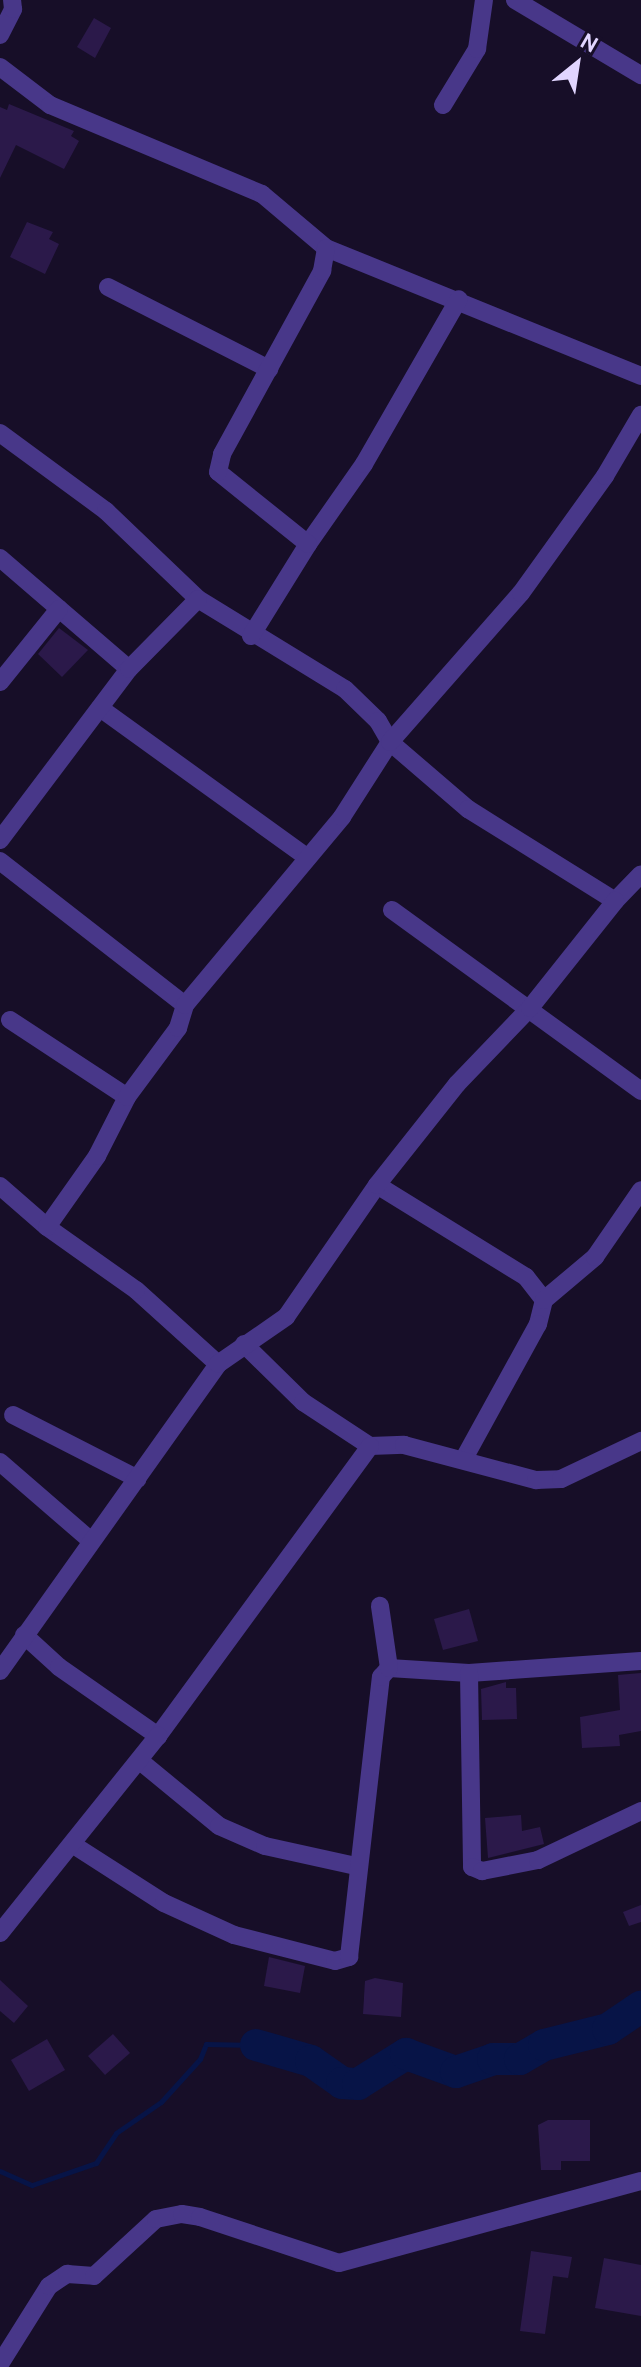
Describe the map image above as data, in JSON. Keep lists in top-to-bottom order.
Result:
{
  "north": "top right"
}
